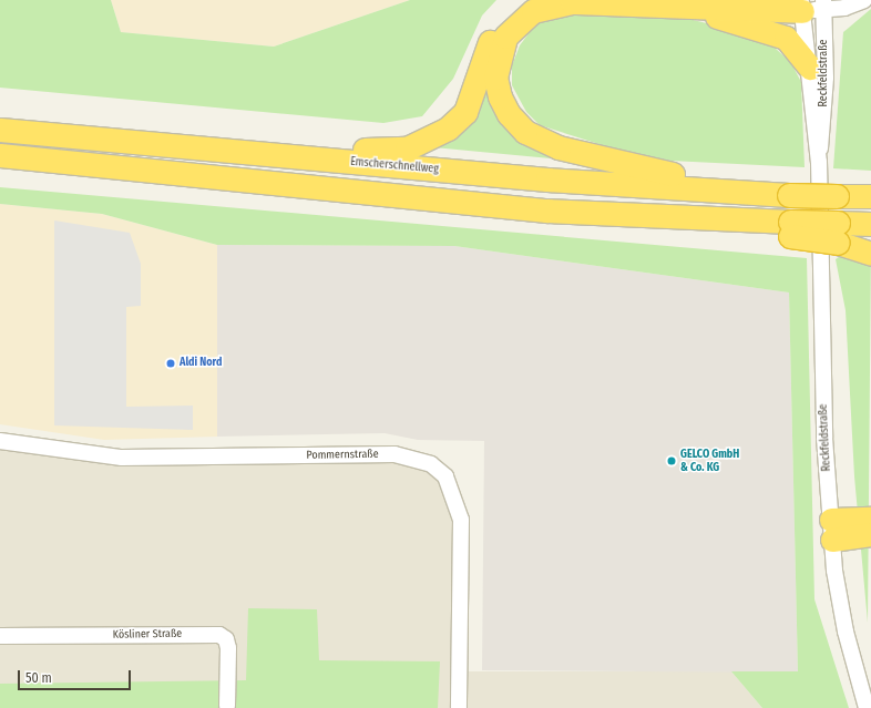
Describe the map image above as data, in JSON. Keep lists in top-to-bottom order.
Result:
{
  "streets": {
    "highway": ["Emscherschnellweg"],
    "street": ["Reckfeldstraße", "Pommernstraße", "Kösliner Straße"]
  },
  "places": ["Aldi Nord", "GELCO GmbH & Co. KG"],
  "scale_bar": "50 m"
}
